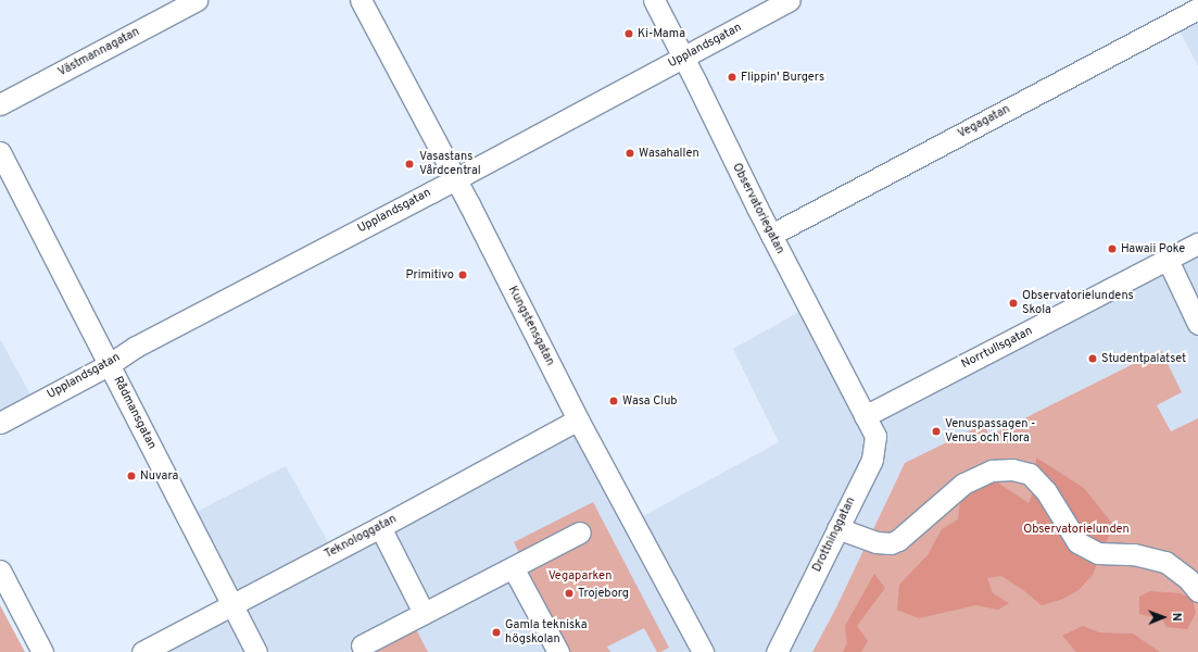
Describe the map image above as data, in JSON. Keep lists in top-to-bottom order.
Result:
{
  "streets": {
    "street": [
      "Upplandsgatan",
      "Västmannagatan",
      "Vegagatan",
      "Observatoriegatan",
      "Kungstensgatan",
      "Norrtullsgatan",
      "Rådmansgatan",
      "Drottninggatan",
      "Teknologgatan"
    ]
  },
  "crossings": [
    ["Upplandsgatan", "Observatoriegatan"],
    ["Upplandsgatan", "Kungstensgatan"],
    ["Upplandsgatan", "Rådmansgatan"],
    ["Vegagatan", "Observatoriegatan"],
    ["Observatoriegatan", "Norrtullsgatan"],
    ["Observatoriegatan", "Drottninggatan"],
    ["Kungstensgatan", "Teknologgatan"],
    ["Norrtullsgatan", "Drottninggatan"],
    ["Rådmansgatan", "Teknologgatan"]
  ],
  "parks": ["Observatorielunden", "Vegaparken"],
  "places": [
    "Ki-Mama",
    "Flippin' Burgers",
    "Wasahallen",
    "Vasastans Vårdcentral",
    "Hawaii Poke",
    "Primitivo",
    "Observatorielundens Skola",
    "Studentpalatset",
    "Wasa Club",
    "Venuspassagen - Venus och Flora",
    "Nuvara",
    "Trojeborg",
    "Gamla tekniska högskolan"
  ],
  "north": "right"
}
